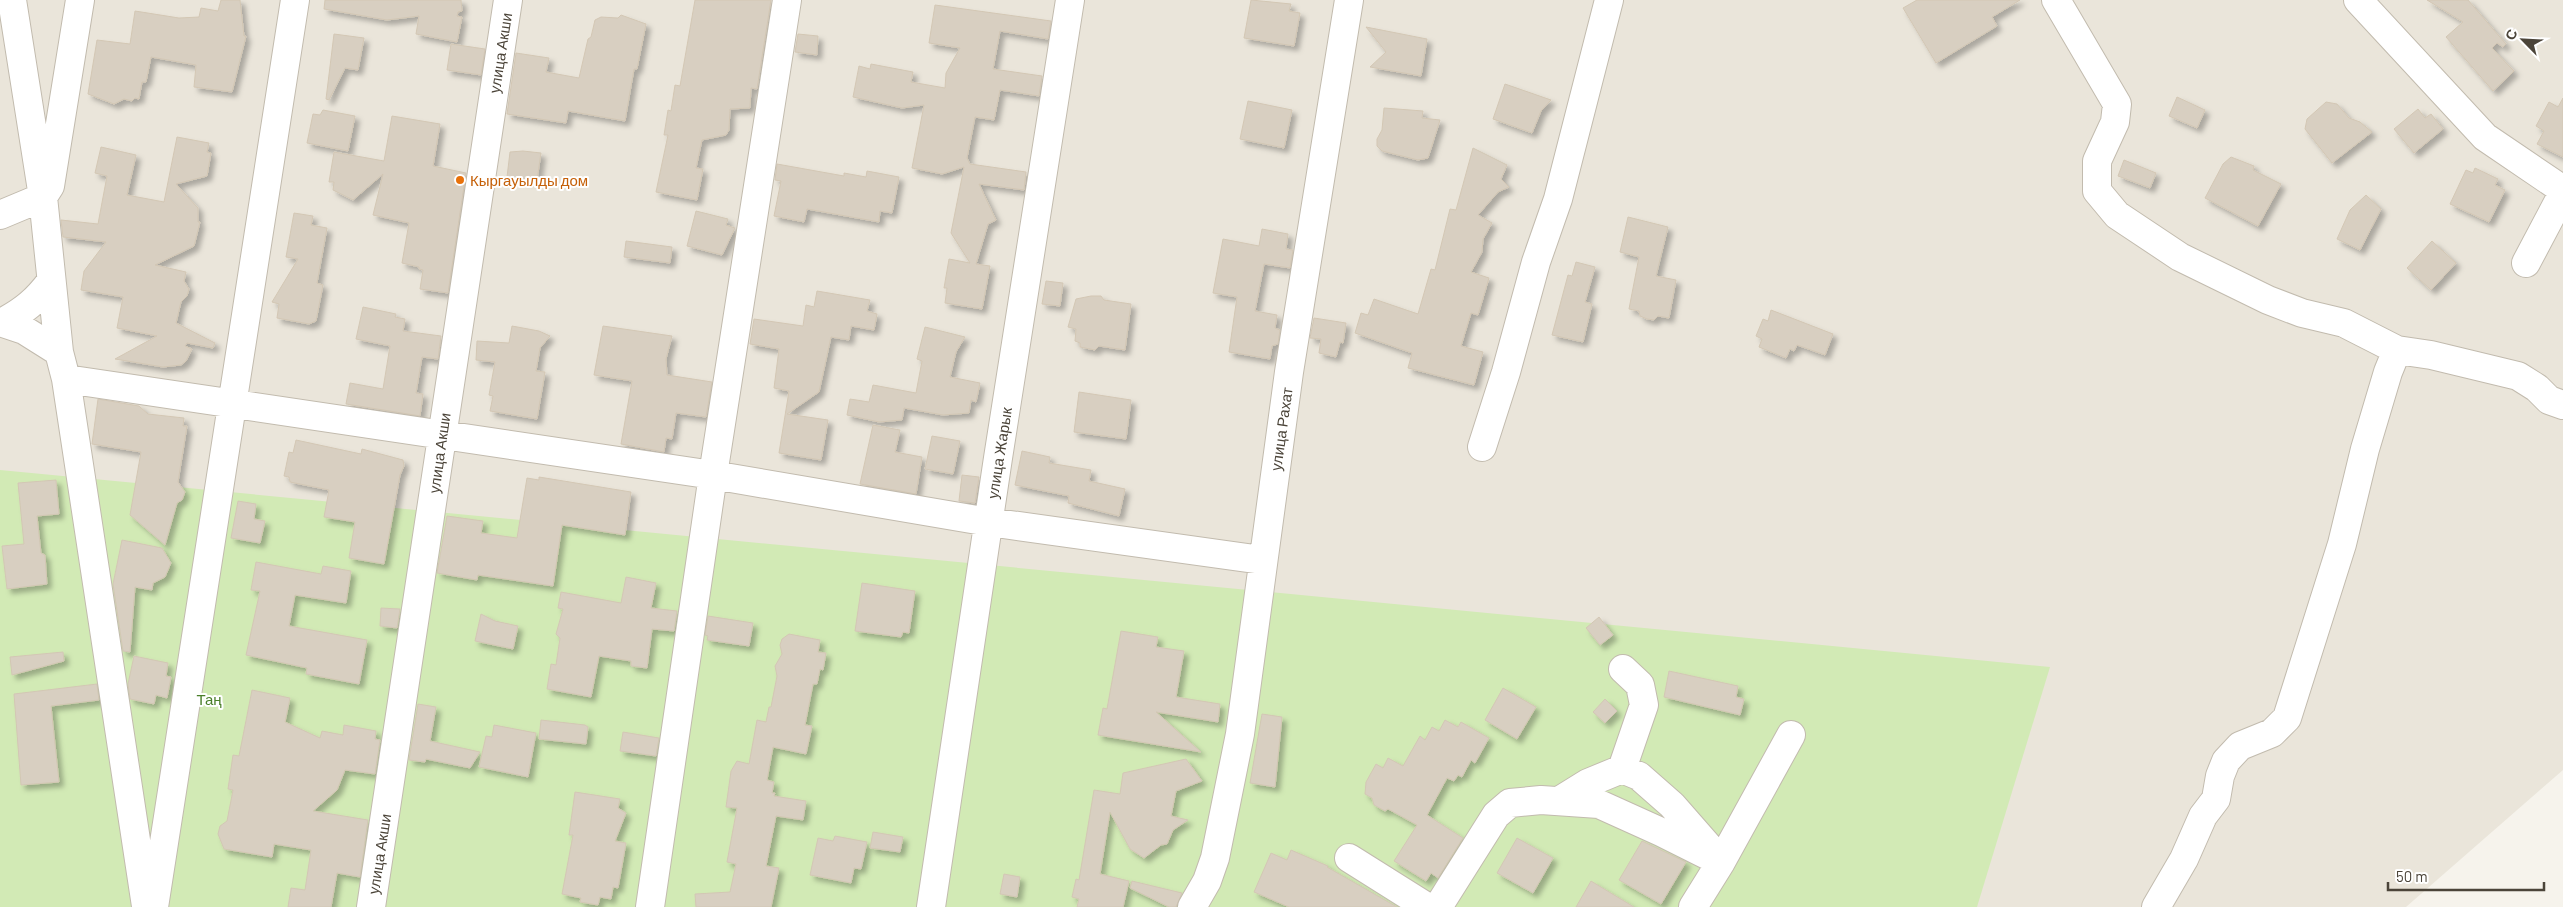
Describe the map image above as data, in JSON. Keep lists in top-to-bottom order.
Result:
{
  "streets": {
    "street": ["улица Акши", "улица Рахат", "улица Жарык"]
  },
  "parks": ["Таң"],
  "places": ["Кыргауылды дом"],
  "scale_bar": "50 m",
  "north": "top left"
}
